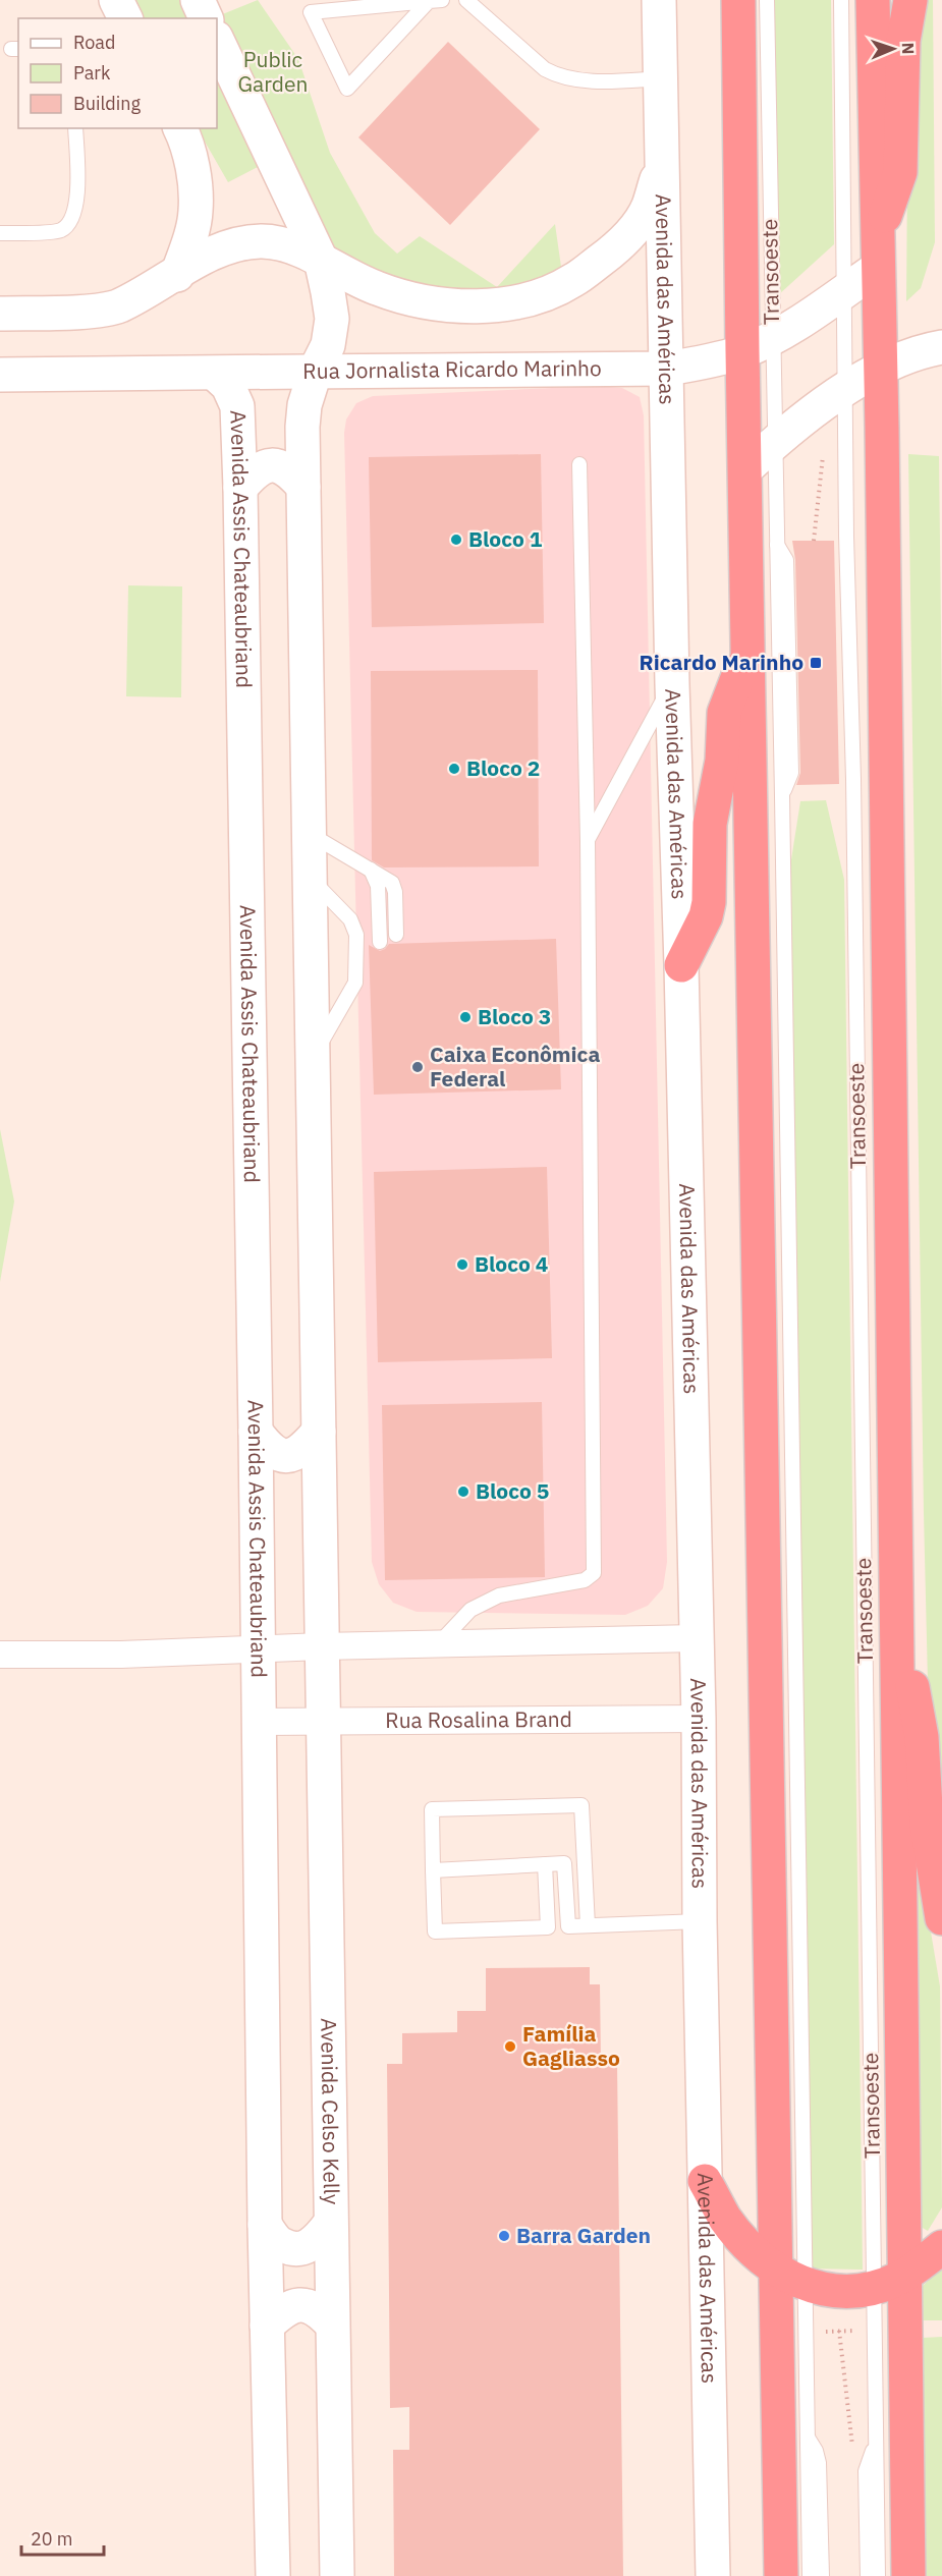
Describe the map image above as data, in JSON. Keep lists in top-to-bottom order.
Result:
{
  "streets": {
    "street": [
      "Avenida das Américas",
      "Rua Jornalista Ricardo Marinho",
      "Avenida Assis Chateaubriand",
      "Rua Rosalina Brand",
      "Avenida Celso Kelly"
    ],
    "lane": ["Transoeste"]
  },
  "crossings": [
    ["Transoeste", "Rua Jornalista Ricardo Marinho"],
    ["Avenida das Américas", "Rua Jornalista Ricardo Marinho"],
    ["Avenida das Américas", "Rua Rosalina Brand"],
    ["Rua Jornalista Ricardo Marinho", "Avenida Assis Chateaubriand"],
    ["Avenida Assis Chateaubriand", "Rua Rosalina Brand"],
    ["Rua Rosalina Brand", "Avenida Celso Kelly"]
  ],
  "parks": ["Public Garden"],
  "places": {
    "other": [
      "Bloco 1",
      "Bloco 2",
      "Bloco 3",
      "Caixa Econômica Federal",
      "Bloco 4",
      "Bloco 5",
      "Família Gagliasso",
      "Barra Garden"
    ],
    "transit": ["Ricardo Marinho"]
  },
  "legend": ["Road", "Park", "Building"],
  "scale_bar": "20 m",
  "north": "right"
}
